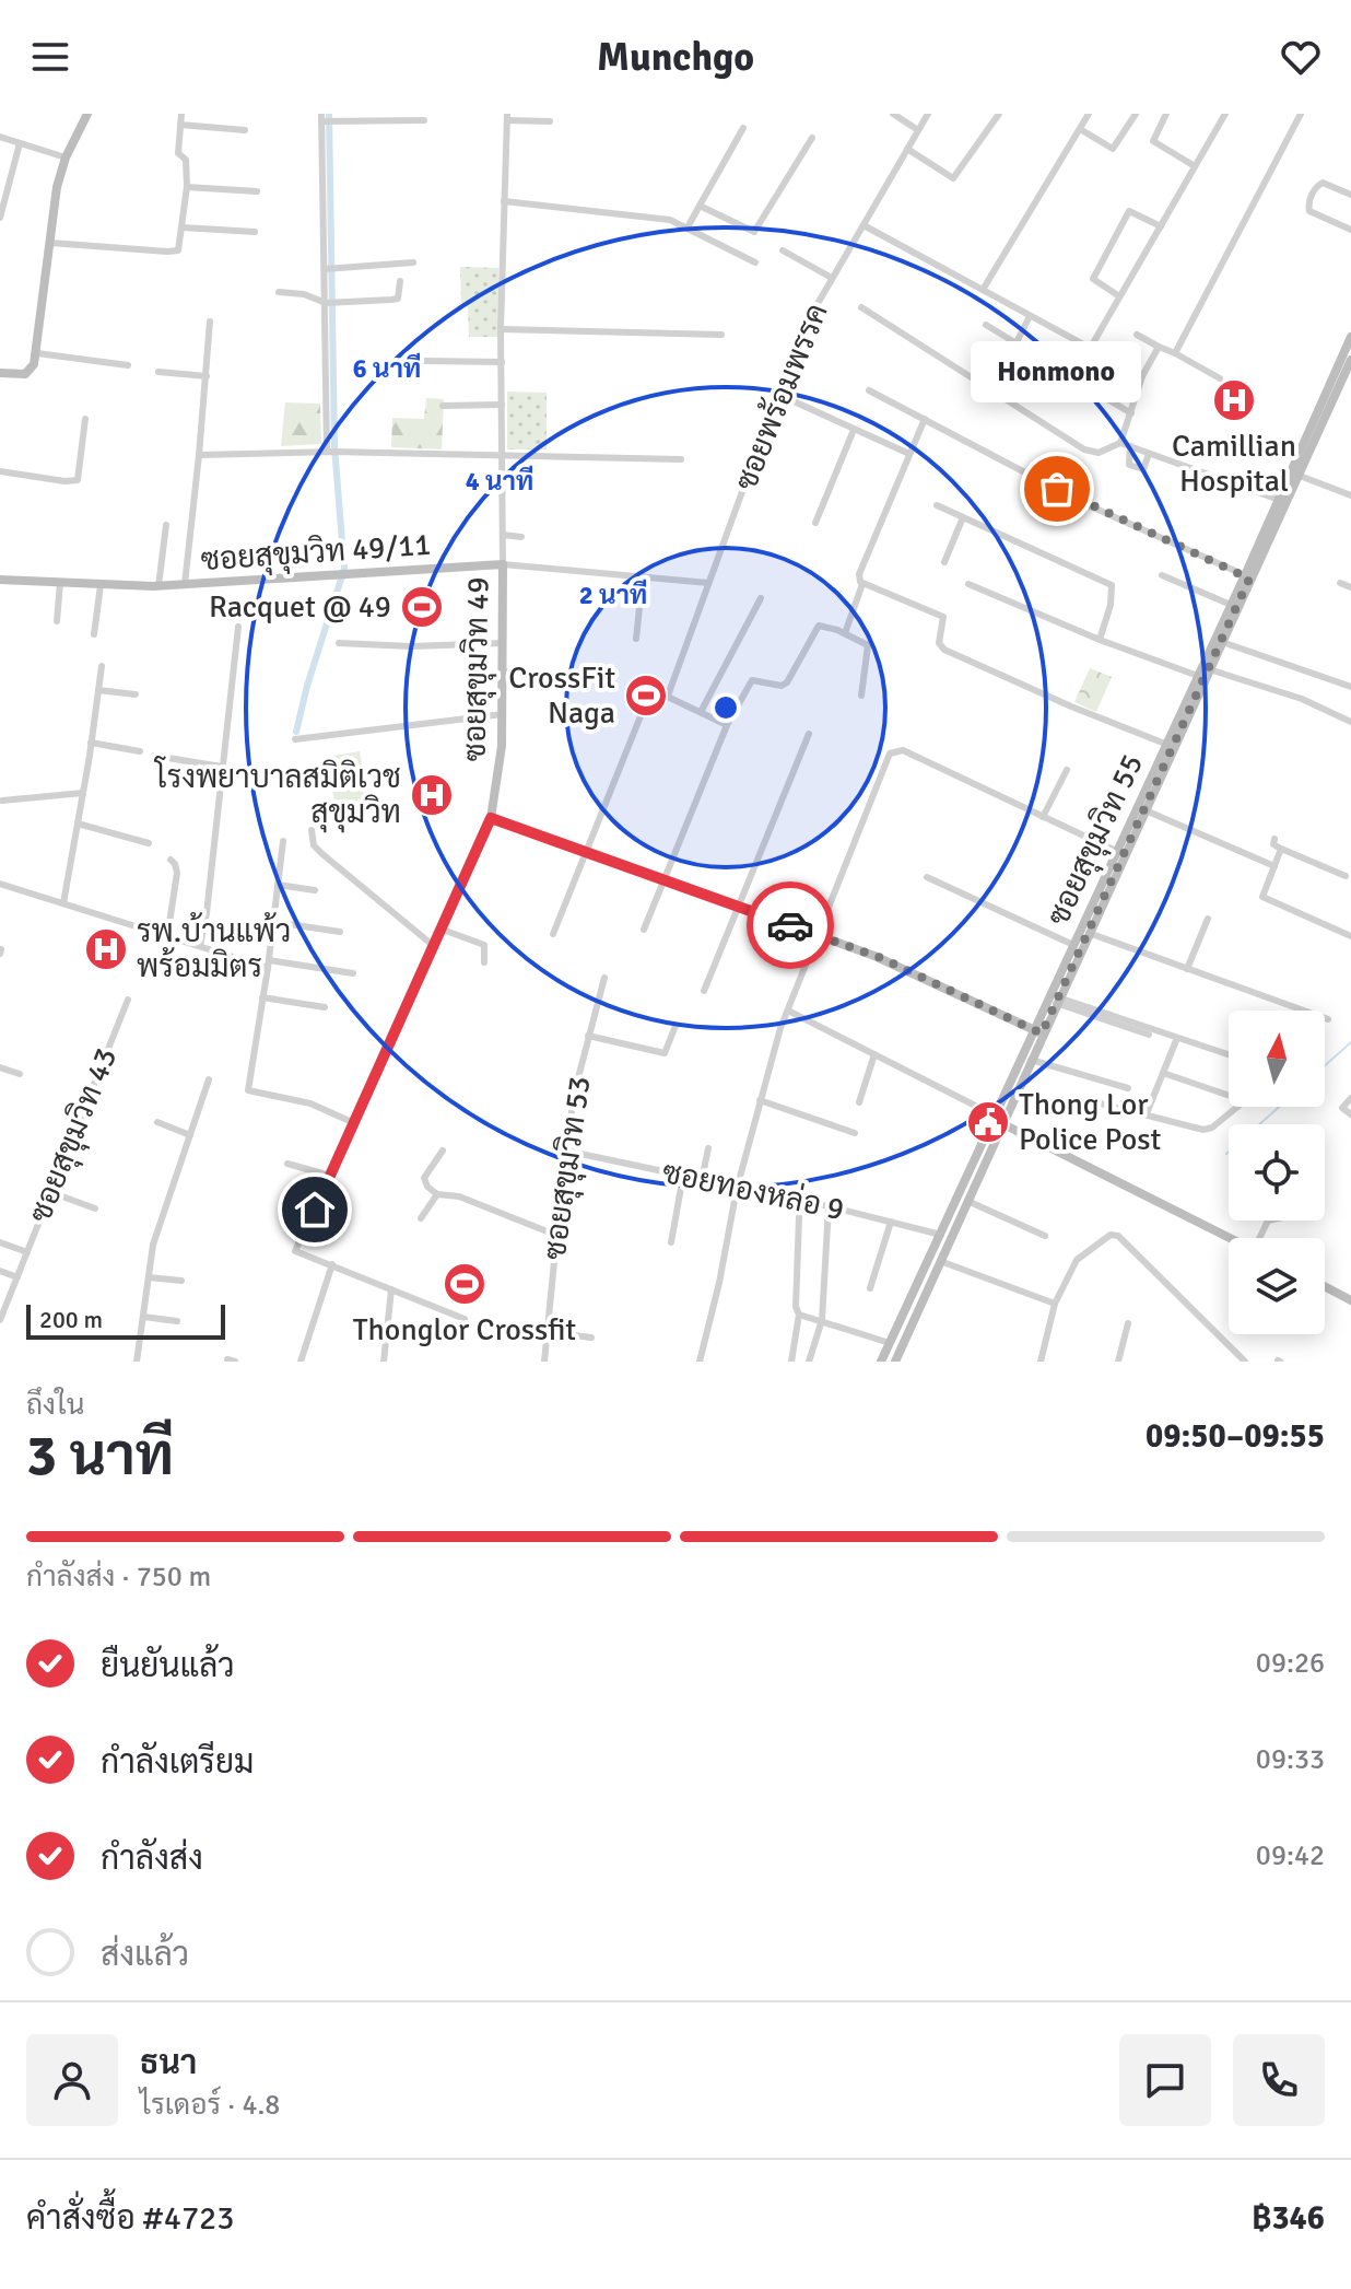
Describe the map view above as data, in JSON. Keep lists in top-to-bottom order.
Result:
{
  "streets": {
    "street": [
      "ซอยพร้อมพรรค",
      "ซอยสุขุมวิท 49/11",
      "ซอยสุขุมวิท 49",
      "ซอยสุขุมวิท 55",
      "ซอยสุขุมวิท 43",
      "ซอยสุขุมวิท 53",
      "ซอยทองหล่อ 9"
    ]
  },
  "crossings": [
    ["ซอยสุขุมวิท 49/11", "ซอยสุขุมวิท 49"],
    ["ซอยสุขุมวิท 55", "ซอยทองหล่อ 9"],
    ["ซอยสุขุมวิท 53", "ซอยทองหล่อ 9"]
  ],
  "places": {
    "hospital": ["Camillian Hospital", "โรงพยาบาลสมิติเวช สุขุมวิท", "รพ.บ้านแพ้ว พร้อมมิตร"],
    "other": ["Honmono"],
    "sports": ["Racquet @ 49", "CrossFit Naga", "Thonglor Crossfit"],
    "public building": ["Thong Lor Police Post"]
  },
  "scale_bar": "200 m",
  "north": "top",
  "page": {
    "header": "Munchgo",
    "bubble": "Honmono",
    "scale": "200 m",
    "heading": ["3 นาที", "ถึงใน", "09:50–09:55"],
    "panel": [
      "ธนา",
      "ไรเดอร์ · 4.8",
      "คำสั่งซื้อ #4723",
      "฿346"
    ],
    "bar": "กำลังส่ง · 750 m",
    "list": [
      ["ยืนยันแล้ว", "09:26"],
      ["กำลังเตรียม", "09:33"],
      ["กำลังส่ง", "09:42"],
      "ส่งแล้ว"
    ]
  },
  "rings": ["6 นาที", "4 นาที", "2 นาที"]
}
